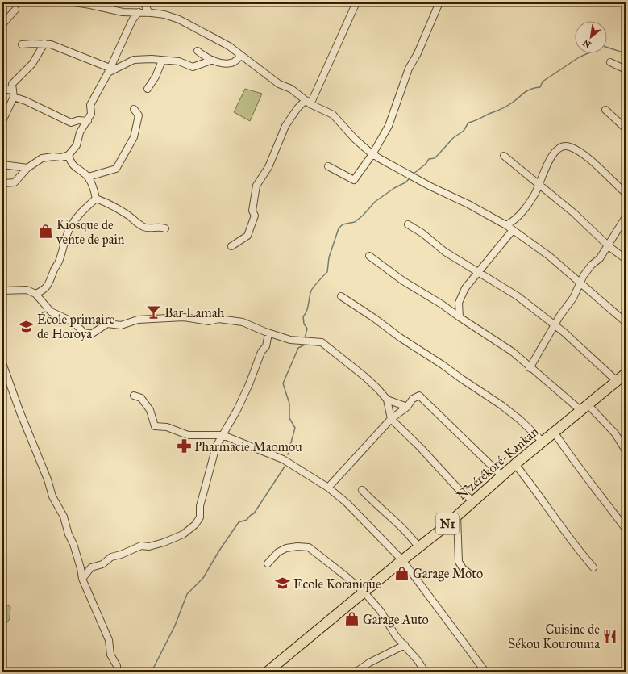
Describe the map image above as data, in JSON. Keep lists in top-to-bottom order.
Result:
{
  "streets": {
    "highway": ["N'zérékoré-Kankan", "N1"]
  },
  "places": {
    "shop": ["Kiosque de vente de pain", "Garage Moto", "Garage Auto"],
    "bar": ["Bar Lamah"],
    "school or university": ["École primaire de Horoya", "Ecole Koranique"],
    "pharmacy": ["Pharmacie Maomou"],
    "restaurant": ["Cuisine de Sékou Kourouma"]
  },
  "north": "bottom left"
}
